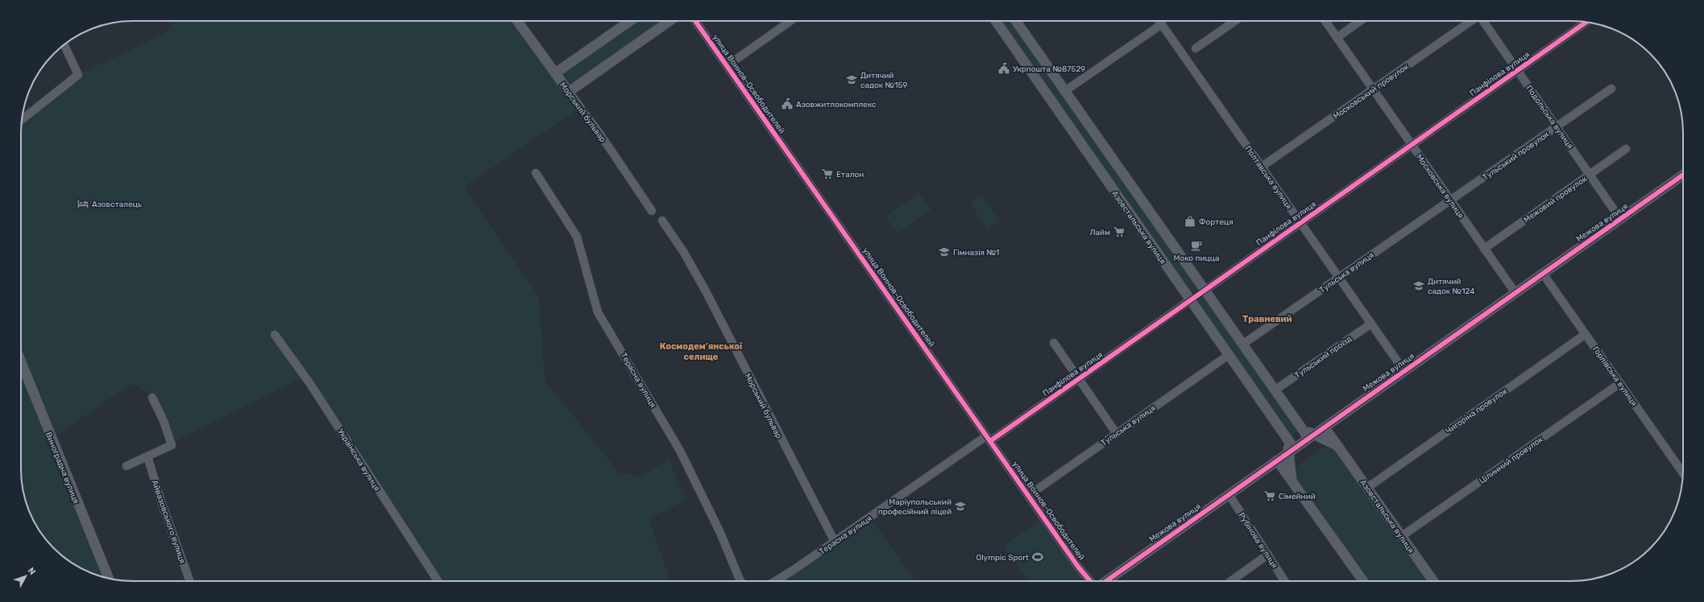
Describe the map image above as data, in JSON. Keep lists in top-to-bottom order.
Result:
{
  "streets": {
    "street": [
      "Панфілова вулиця",
      "улица Воинов-Освободителей",
      "Московський провулок",
      "Морський бульвар",
      "Подольська вулиця",
      "Тульський провулок",
      "Полтавська вулиця",
      "Московська вулиця",
      "Межовий провулок",
      "Межова вулиця",
      "Азовстальська вулиця",
      "Тульська вулиця",
      "Тульський проїзд",
      "Горлівська вулиця",
      "Терасна вулиця",
      "Чигоріна провулок",
      "Українська вулиця",
      "Цілинний провулок",
      "Виноградна вулиця",
      "Айвазовського вулиця",
      "Рубінова вулиця"
    ]
  },
  "crossings": [
    ["Панфілова вулиця", "улица Воинов-Освободителей"],
    ["Панфілова вулиця", "Подольська вулиця"],
    ["Панфілова вулиця", "Полтавська вулиця"],
    ["Панфілова вулиця", "Московська вулиця"],
    ["Панфілова вулиця", "Азовстальська вулиця"],
    ["Панфілова вулиця", "Терасна вулиця"],
    ["улица Воинов-Освободителей", "Тульська вулиця"],
    ["улица Воинов-Освободителей", "Терасна вулиця"],
    ["Московський провулок", "Полтавська вулиця"],
    ["Московський провулок", "Московська вулиця"],
    ["Морський бульвар", "Терасна вулиця"],
    ["Подольська вулиця", "Тульський провулок"],
    ["Подольська вулиця", "Межовий провулок"],
    ["Подольська вулиця", "Межова вулиця"],
    ["Тульський провулок", "Московська вулиця"],
    ["Тульський провулок", "Тульська вулиця"],
    ["Полтавська вулиця", "Межова вулиця"],
    ["Полтавська вулиця", "Тульська вулиця"],
    ["Полтавська вулиця", "Тульський проїзд"],
    ["Московська вулиця", "Межовий провулок"],
    ["Московська вулиця", "Межова вулиця"],
    ["Московська вулиця", "Тульська вулиця"],
    ["Межова вулиця", "Азовстальська вулиця"],
    ["Межова вулиця", "Горлівська вулиця"],
    ["Межова вулиця", "Рубінова вулиця"],
    ["Азовстальська вулиця", "Тульська вулиця"],
    ["Азовстальська вулиця", "Тульський проїзд"],
    ["Азовстальська вулиця", "Чигоріна провулок"],
    ["Азовстальська вулиця", "Цілинний провулок"],
    ["Горлівська вулиця", "Чигоріна провулок"],
    ["Горлівська вулиця", "Цілинний провулок"]
  ],
  "districts": ["Травневий", "Космодем’янської селище"],
  "places": {
    "public building": ["Укрпошта №87529", "Азовжитлокомплекс"],
    "school or university": [
      "Дитячий садок №159",
      "Гімназія №1",
      "Дитячий садок №124",
      "Маріупольський професійний ліцей"
    ],
    "supermarket": ["Еталон", "Лайм", "Сімейний"],
    "hotel": ["Азовсталець"],
    "shop": ["Фортеця"],
    "cafe": ["Моко пицца"],
    "sports": ["Olympic Sport"]
  },
  "north": "top right"
}
